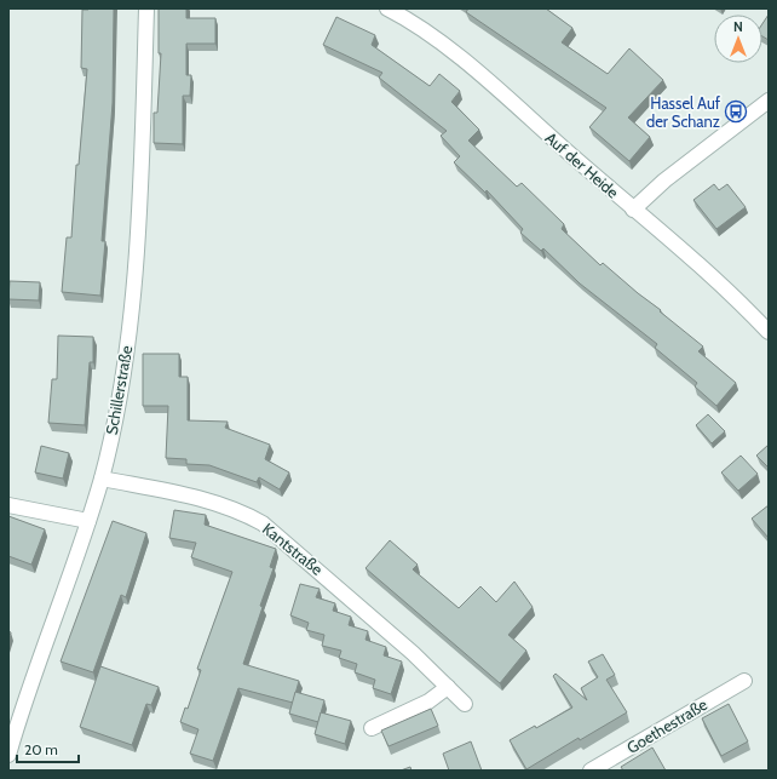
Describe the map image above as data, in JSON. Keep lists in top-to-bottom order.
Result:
{
  "streets": {
    "street": [
      "Auf der Heide",
      "Schillerstraße",
      "Kantstraße",
      "Goethestraße"
    ]
  },
  "crossings": [
    ["Schillerstraße", "Kantstraße"]
  ],
  "places": {
    "bus stop": ["Hassel Auf der Schanz"]
  },
  "scale_bar": "20 m",
  "north": "top"
}
